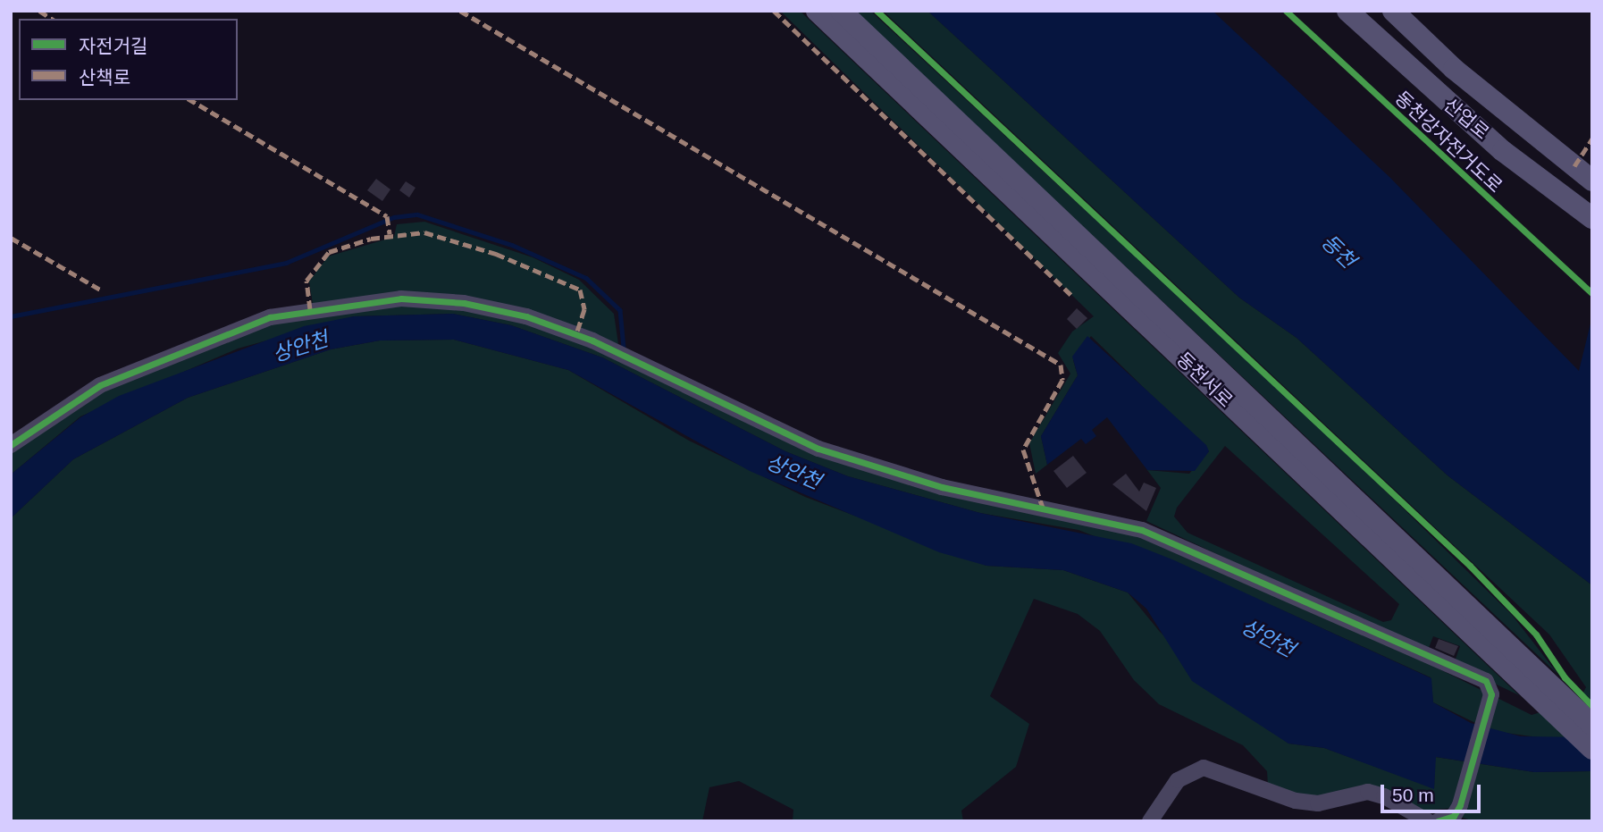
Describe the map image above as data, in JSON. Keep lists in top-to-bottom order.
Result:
{
  "streets": {
    "main road": ["산업로", "동천서로"],
    "cycle path": ["동천강자전거도로"]
  },
  "water": ["동천", "상안천"],
  "legend": ["자전거길", "산책로"],
  "scale_bar": "50 m"
}
